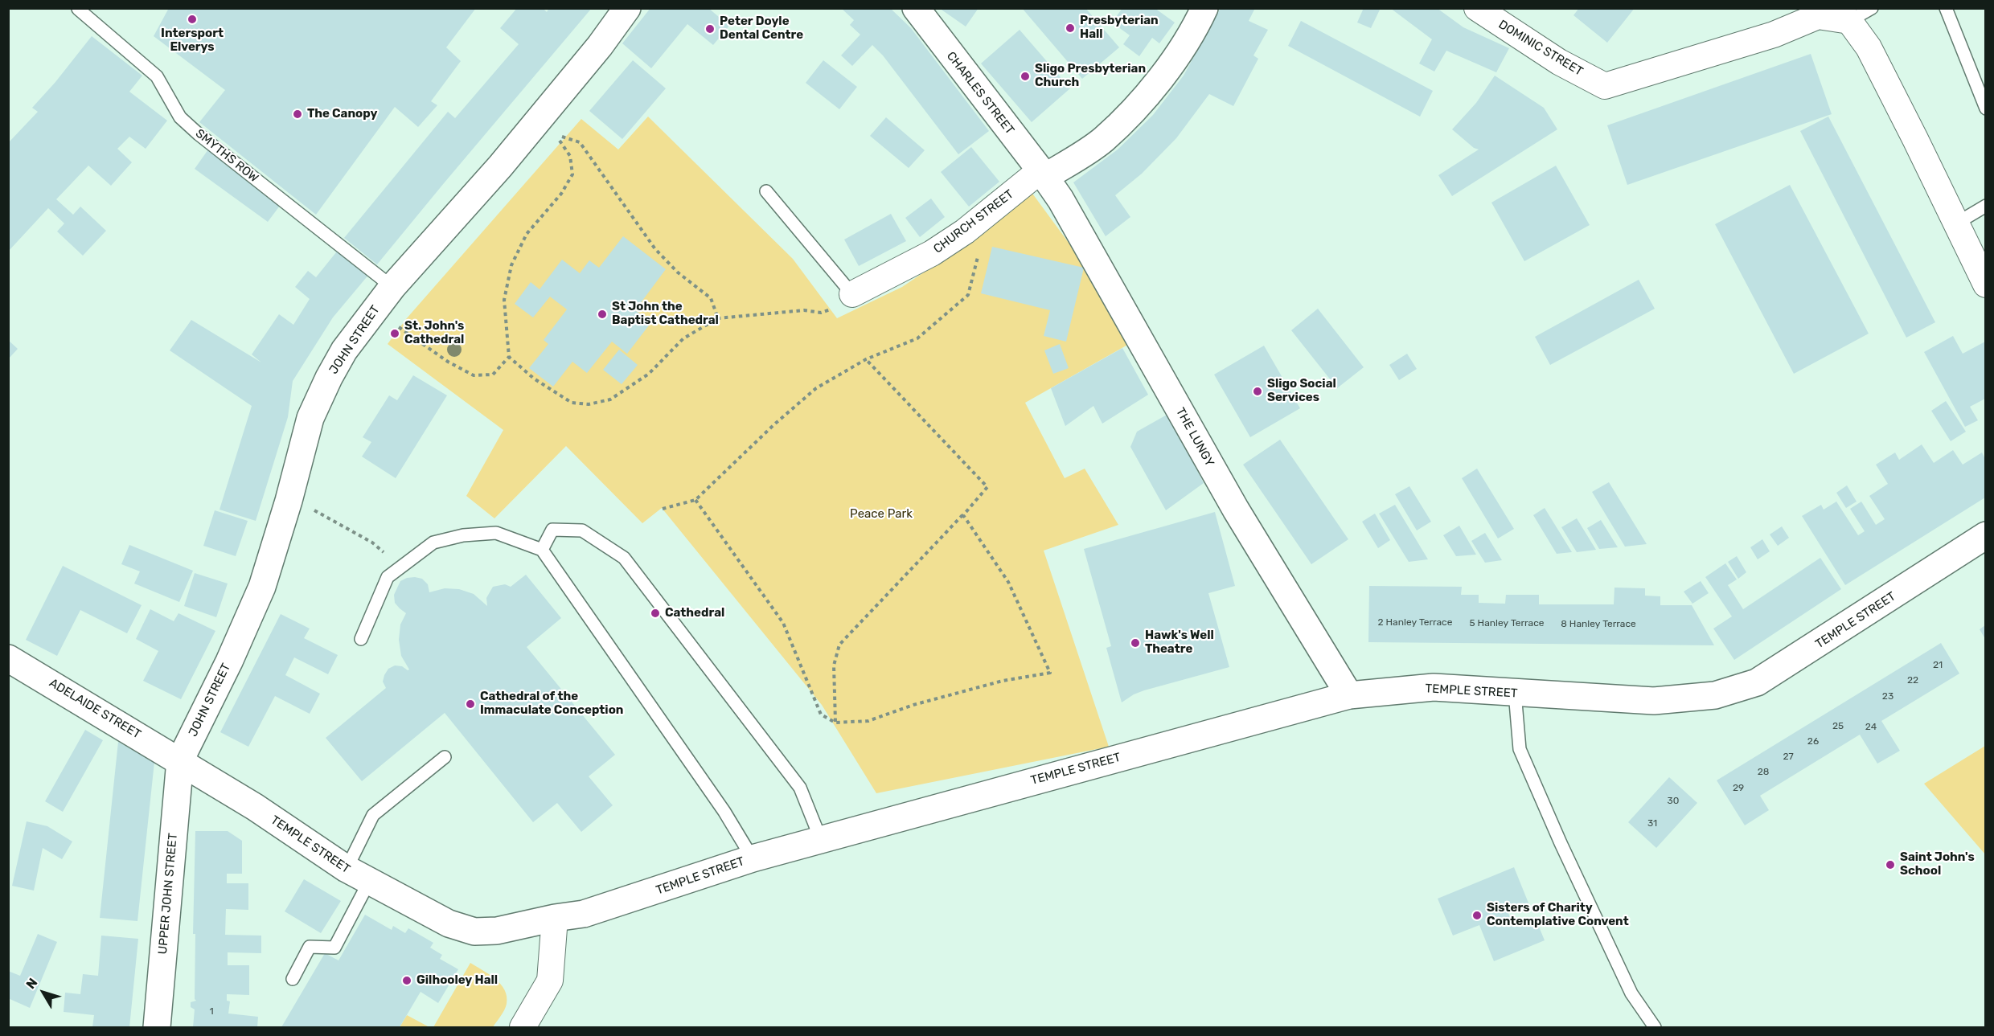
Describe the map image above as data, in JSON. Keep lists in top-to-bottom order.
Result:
{
  "streets": {
    "street": [
      "DOMINIC STREET",
      "CHARLES STREET",
      "CHURCH STREET",
      "JOHN STREET",
      "THE LUNGY",
      "TEMPLE STREET",
      "ADELAIDE STREET",
      "UPPER JOHN STREET"
    ],
    "lane": ["SMYTHS ROW"]
  },
  "crossings": [
    ["CHARLES STREET", "CHURCH STREET"],
    ["CHARLES STREET", "THE LUNGY"],
    ["SMYTHS ROW", "JOHN STREET"],
    ["CHURCH STREET", "THE LUNGY"],
    ["JOHN STREET", "TEMPLE STREET"],
    ["JOHN STREET", "ADELAIDE STREET"],
    ["JOHN STREET", "UPPER JOHN STREET"],
    ["THE LUNGY", "TEMPLE STREET"],
    ["TEMPLE STREET", "ADELAIDE STREET"],
    ["TEMPLE STREET", "UPPER JOHN STREET"],
    ["ADELAIDE STREET", "UPPER JOHN STREET"]
  ],
  "parks": ["Peace Park"],
  "places": [
    "Intersport Elverys",
    "Presbyterian Hall",
    "Peter Doyle Dental Centre",
    "Sligo Presbyterian Church",
    "The Canopy",
    "St John the Baptist Cathedral",
    "St. John's Cathedral",
    "Sligo Social Services",
    "Cathedral",
    "Hawk's Well Theatre",
    "Cathedral of the Immaculate Conception",
    "Saint John's School",
    "Sisters of Charity Contemplative Convent",
    "Gilhooley Hall"
  ],
  "house_numbers": [
    "2 Hanley Terrace",
    "5 Hanley Terrace",
    "8 Hanley Terrace",
    "21",
    "22",
    "23",
    "25",
    "24",
    "26",
    "27",
    "28",
    "29",
    "30",
    "31",
    "1"
  ],
  "north": "top left"
}
